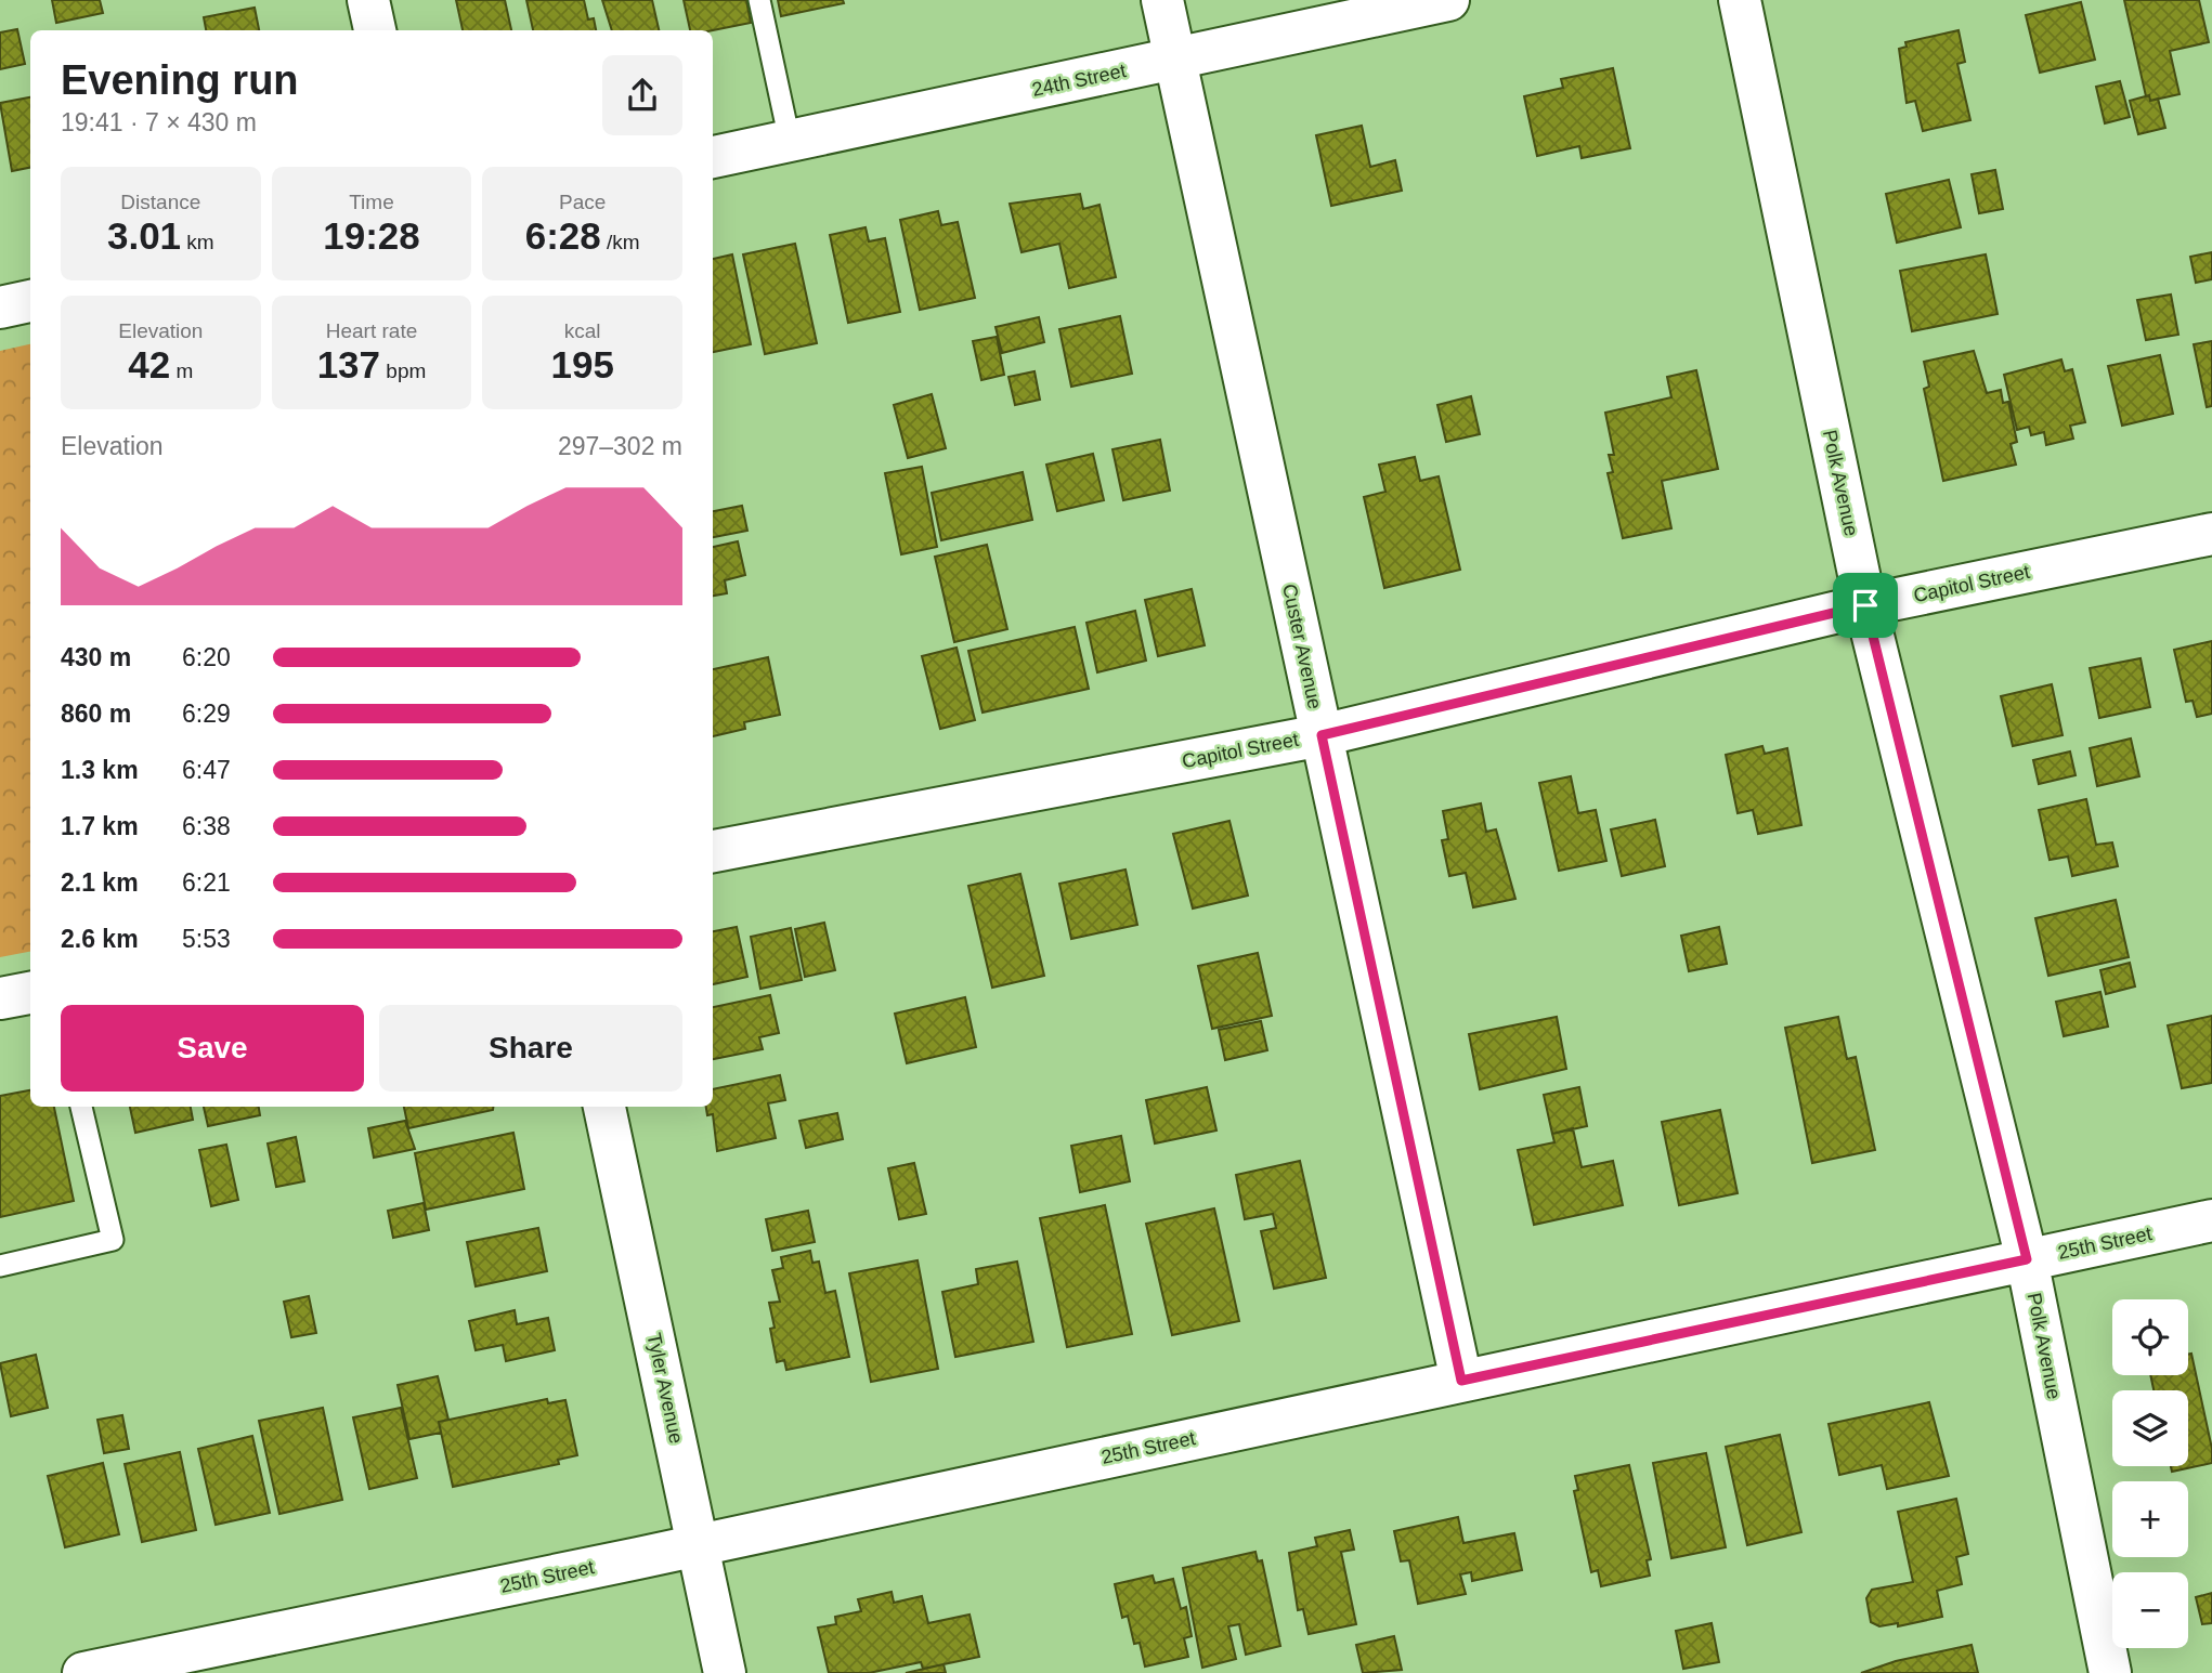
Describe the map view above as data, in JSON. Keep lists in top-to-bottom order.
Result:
{
  "streets": {
    "street": [
      "24th Street",
      "Polk Avenue",
      "Capitol Street",
      "Custer Avenue",
      "25th Street",
      "Tyler Avenue"
    ]
  },
  "crossings": [
    ["24th Street", "Custer Avenue"],
    ["Polk Avenue", "Capitol Street"],
    ["Polk Avenue", "25th Street"],
    ["Capitol Street", "Custer Avenue"],
    ["Custer Avenue", "25th Street"],
    ["25th Street", "Tyler Avenue"]
  ],
  "page": {
    "heading": ["Evening run", "19:41 · 7 × 430 m"],
    "stats": [
      ["Distance", "3.01 km"],
      ["Time", "19:28"],
      ["Pace", "6:28 /km"],
      ["Elevation", "42 m"],
      ["Heart rate", "137 bpm"],
      ["kcal", "195"]
    ],
    "chart": ["Elevation", "297–302 m"],
    "list": [
      {
        "name": "430 m",
        "note": "6:20"
      },
      {
        "name": "860 m",
        "note": "6:29"
      },
      {
        "name": "1.3 km",
        "note": "6:47"
      },
      {
        "name": "1.7 km",
        "note": "6:38"
      },
      {
        "name": "2.1 km",
        "note": "6:21"
      },
      {
        "name": "2.6 km",
        "note": "5:53"
      }
    ],
    "buttons": ["Save", "Share"],
    "map_buttons": ["+", "−"]
  }
}
